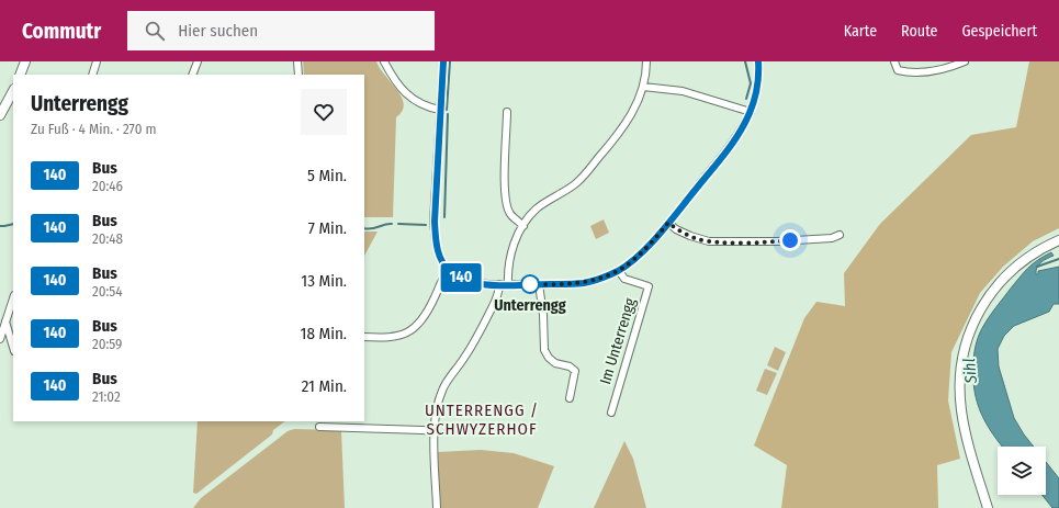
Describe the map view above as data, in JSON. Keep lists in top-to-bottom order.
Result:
{
  "streets": {
    "street": ["Im Unterrengg"]
  },
  "districts": ["UNTERRENGG / SCHWYZERHOF"],
  "water": ["Sihl"],
  "places": ["Unterrengg"],
  "lines": ["bus line 140"],
  "page": {
    "header": "Commutr",
    "search": "Hier suchen",
    "nav": ["Karte", "Route", "Gespeichert"],
    "on_map": "140",
    "heading": ["Unterrengg", "Zu Fuß · 4 Min. · 270 m"],
    "list": [
      {
        "mark": "140",
        "name": "Bus",
        "note": "20:46",
        "value": "5 Min."
      },
      {
        "mark": "140",
        "name": "Bus",
        "note": "20:48",
        "value": "7 Min."
      },
      {
        "mark": "140",
        "name": "Bus",
        "note": "20:54",
        "value": "13 Min."
      },
      {
        "mark": "140",
        "name": "Bus",
        "note": "20:59",
        "value": "18 Min."
      },
      {
        "mark": "140",
        "name": "Bus",
        "note": "21:02",
        "value": "21 Min."
      }
    ]
  }
}
